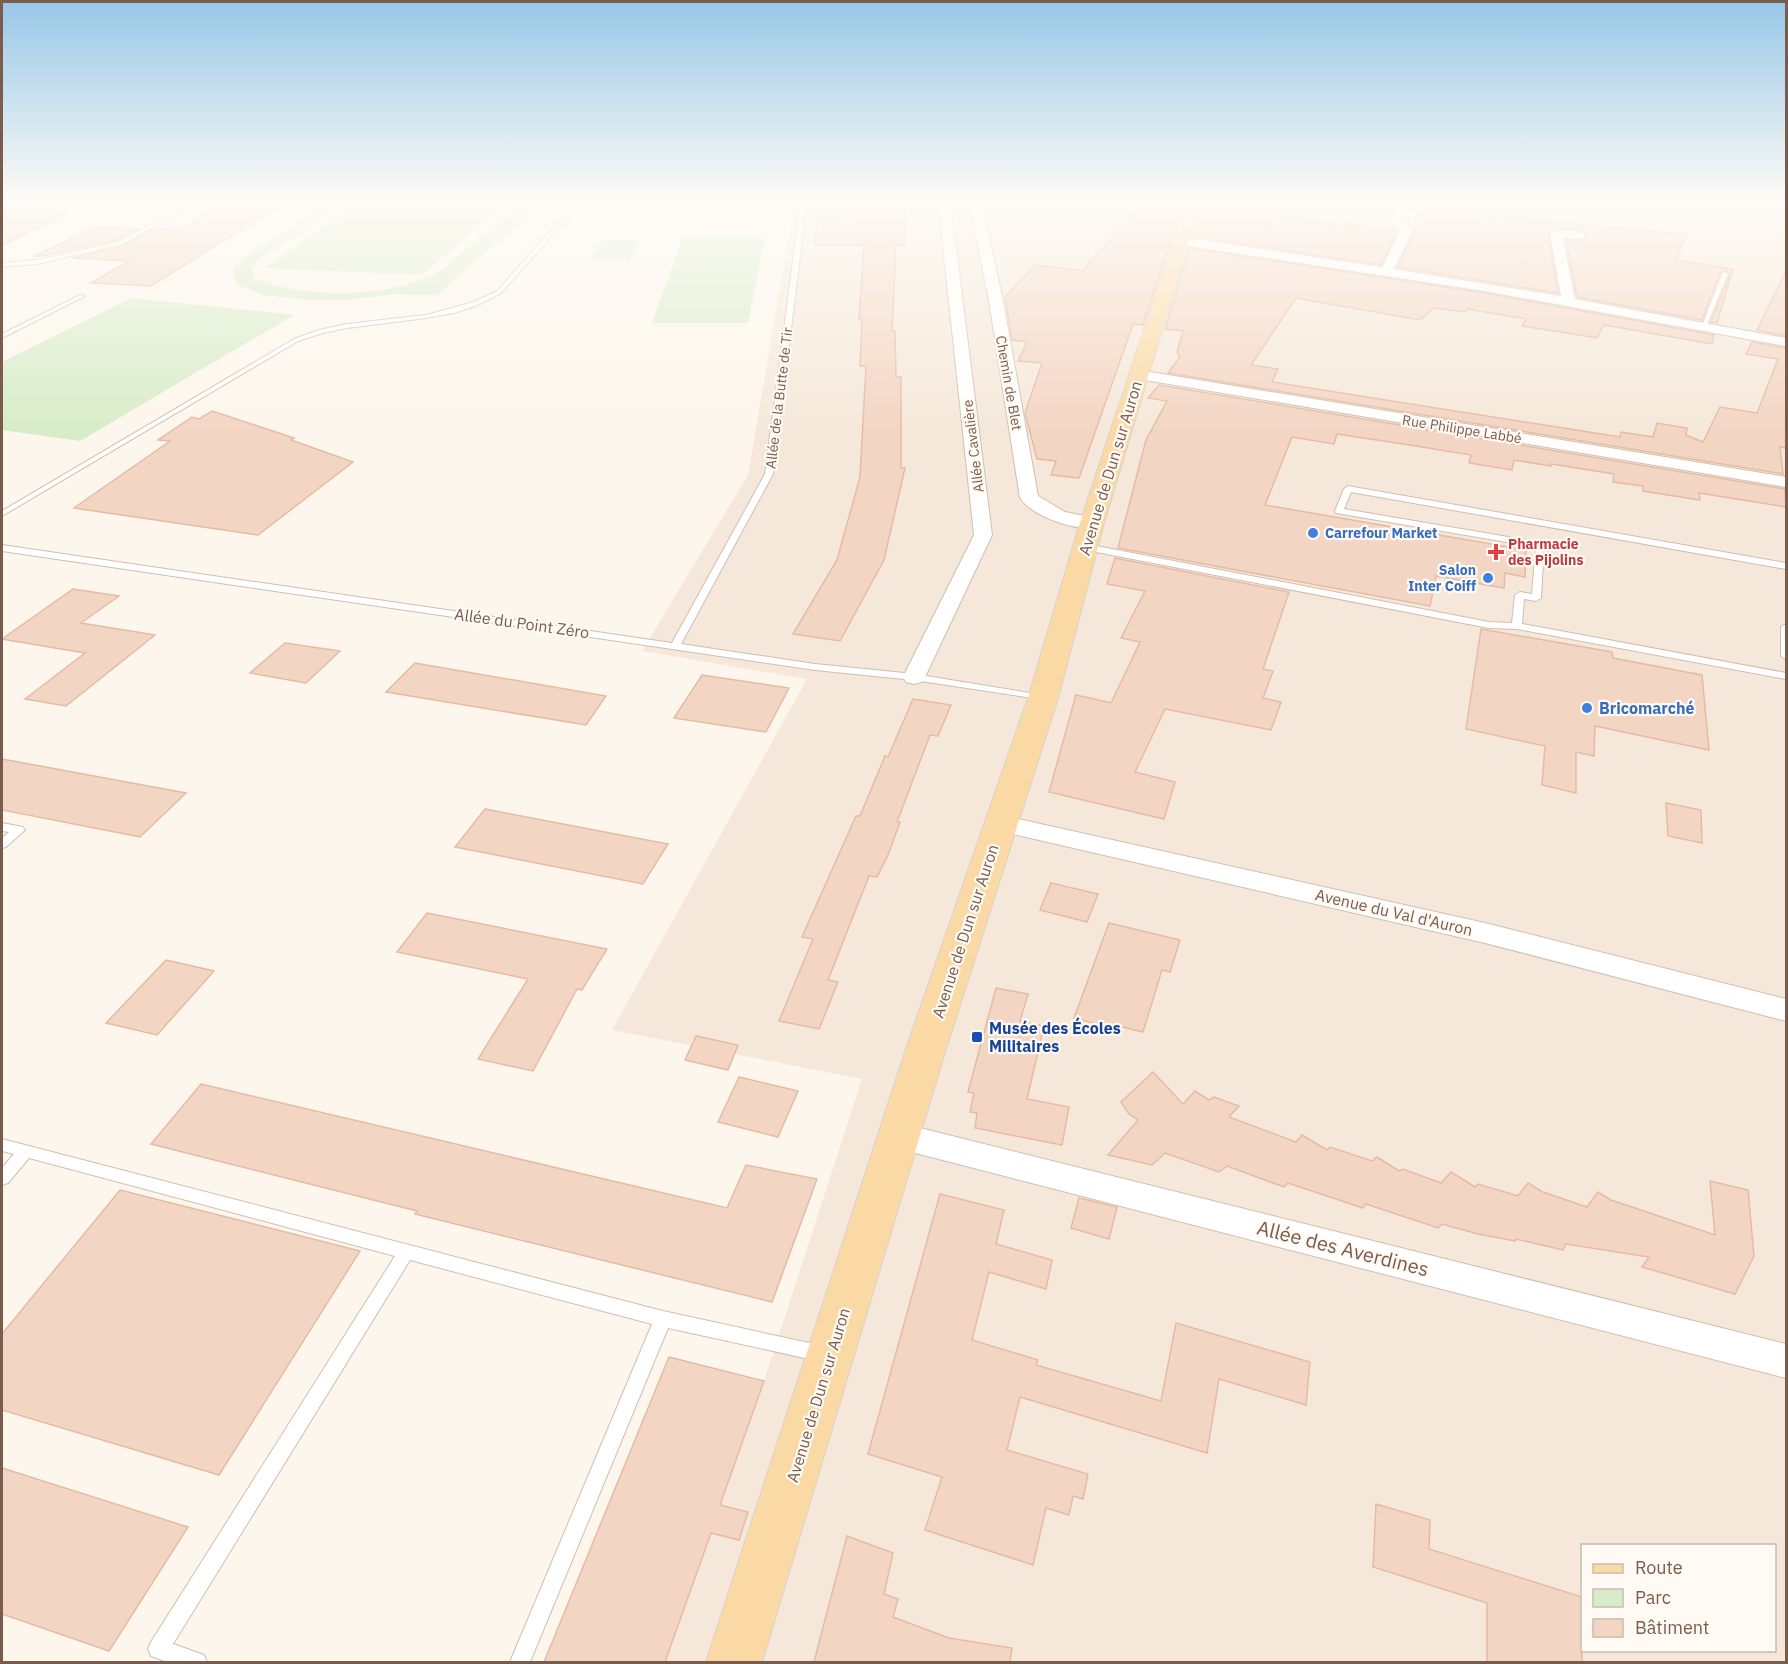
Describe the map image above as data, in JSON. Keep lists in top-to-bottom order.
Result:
{
  "streets": {
    "main road": ["Avenue de Dun sur Auron"],
    "street": [
      "Chemin de Blet",
      "Rue Philippe Labbé",
      "Allée Cavalière",
      "Avenue du Val d'Auron",
      "Allée des Averdines"
    ],
    "lane": ["Allée de la Butte de Tir", "Allée du Point Zéro"]
  },
  "crossings": [
    ["Chemin de Blet", "Avenue de Dun sur Auron"],
    ["Allée de la Butte de Tir", "Allée du Point Zéro"],
    ["Rue Philippe Labbé", "Avenue de Dun sur Auron"],
    ["Allée Cavalière", "Allée du Point Zéro"],
    ["Avenue de Dun sur Auron", "Allée du Point Zéro"],
    ["Avenue de Dun sur Auron", "Avenue du Val d'Auron"],
    ["Avenue de Dun sur Auron", "Allée des Averdines"]
  ],
  "places": {
    "other": ["Carrefour Market", "Salon Inter Coiff", "Bricomarché"],
    "health": ["Pharmacie des Pijolins"],
    "transit": ["Musée des Écoles Militaires"]
  },
  "legend": ["Route", "Parc", "Bâtiment"]
}
